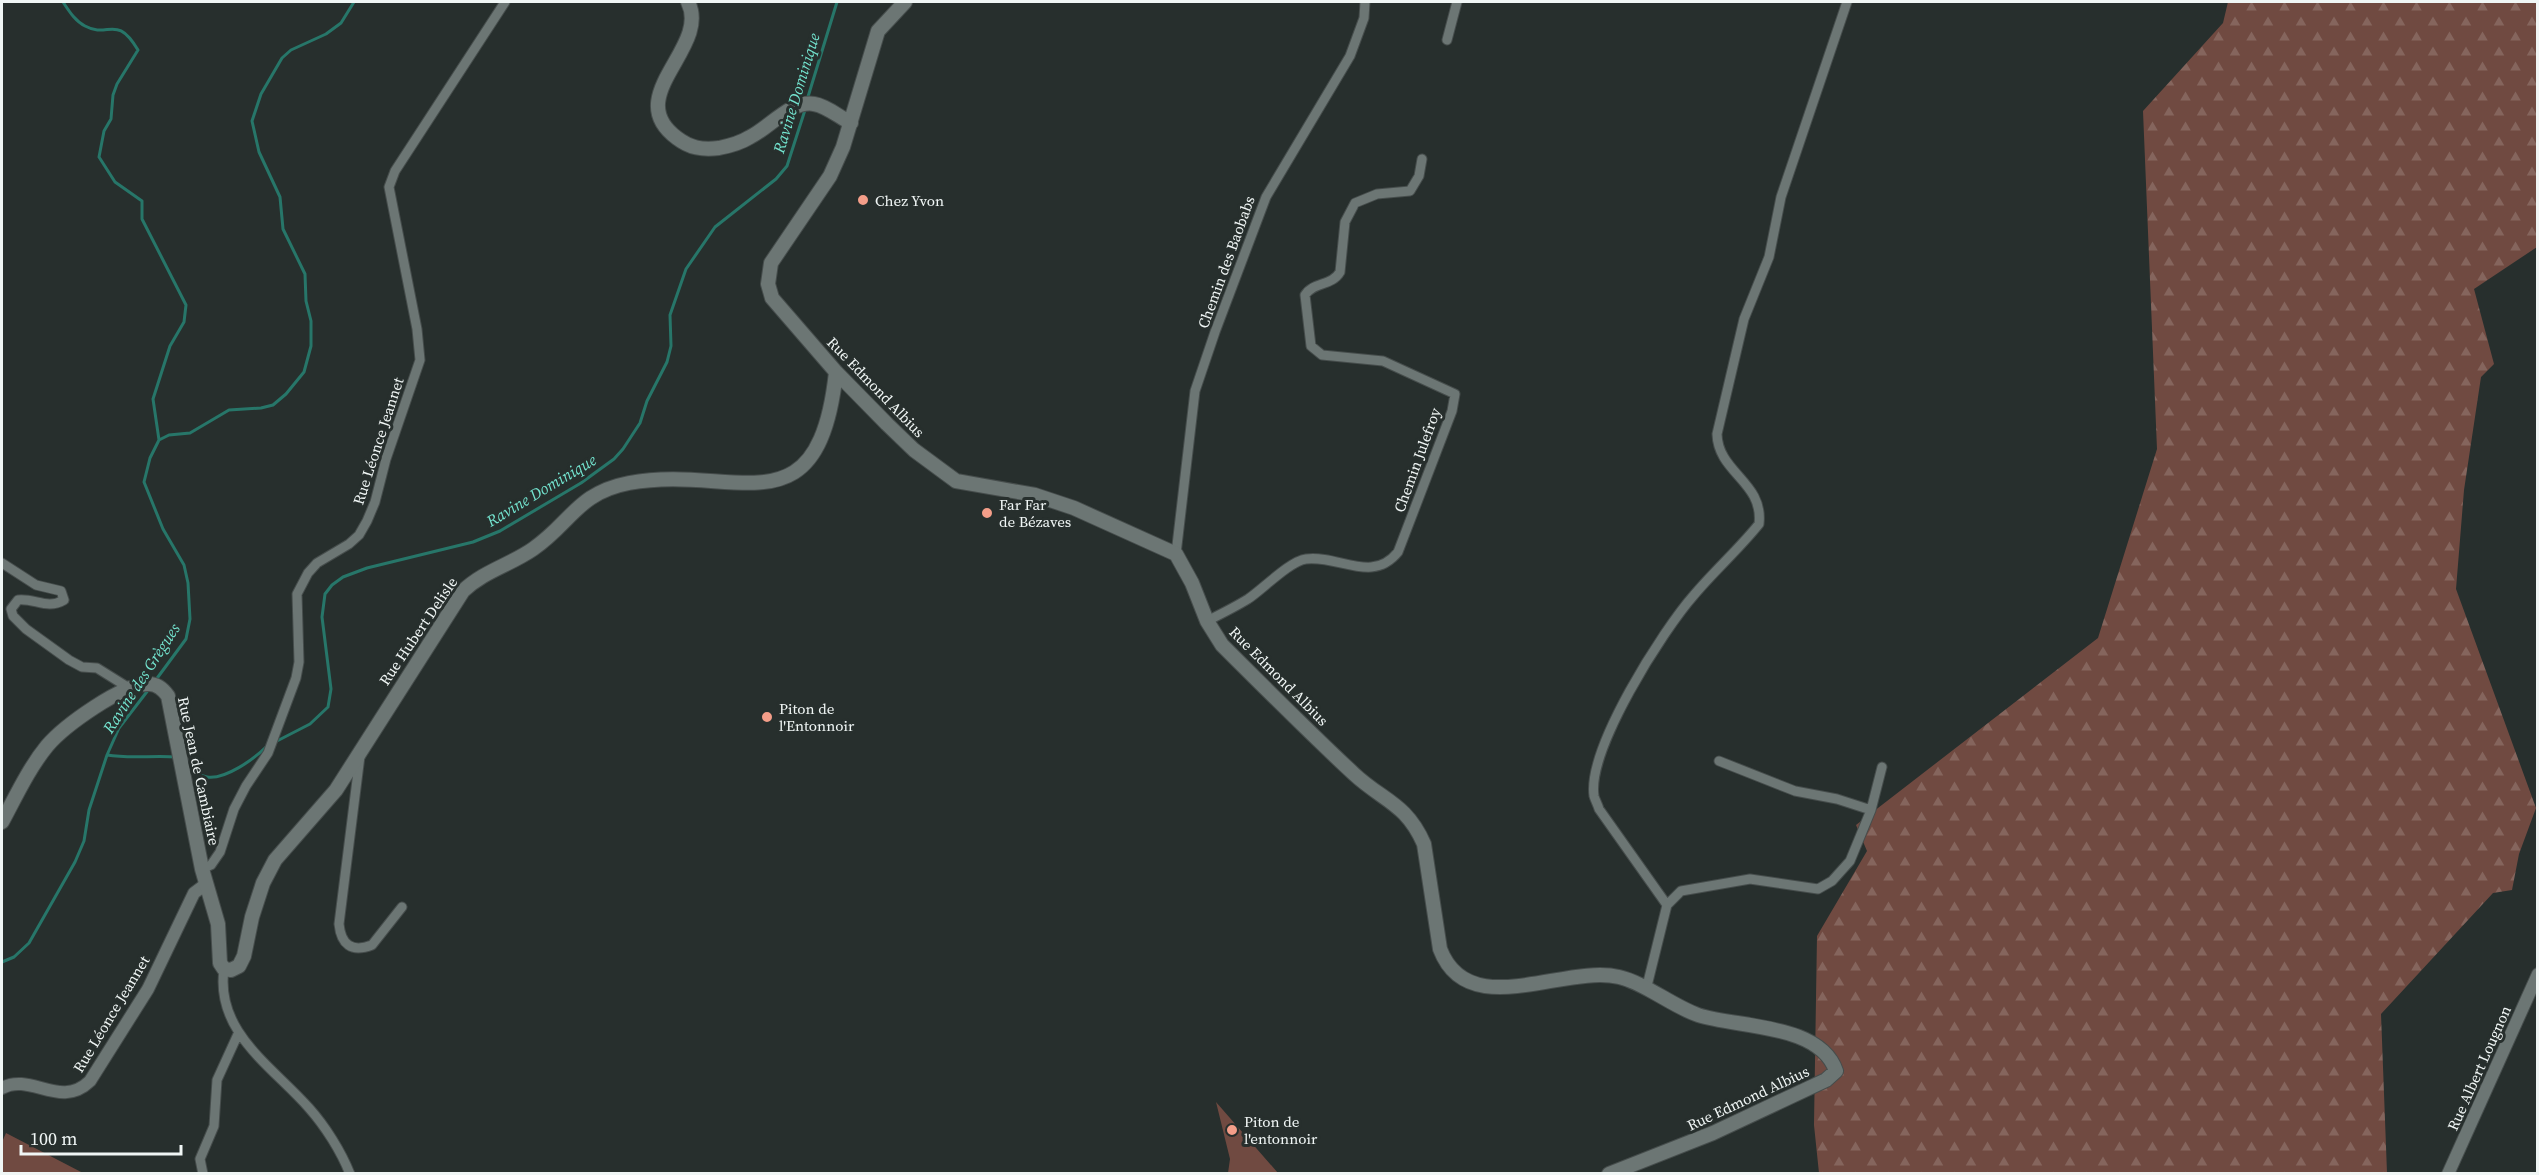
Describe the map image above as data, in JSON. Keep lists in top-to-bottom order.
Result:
{
  "streets": {
    "main road": ["Rue Edmond Albius", "Rue Hubert Delisle", "Rue Jean de Cambiaire"],
    "street": [
      "Chemin des Baobabs",
      "Rue Léonce Jeannet",
      "Chemin Julefroy",
      "Rue Albert Lougnon"
    ]
  },
  "crossings": [
    ["Chemin des Baobabs", "Rue Edmond Albius"],
    ["Rue Edmond Albius", "Chemin Julefroy"],
    ["Rue Edmond Albius", "Rue Hubert Delisle"],
    ["Rue Léonce Jeannet", "Rue Jean de Cambiaire"]
  ],
  "water": ["Ravine Dominique", "Ravine des Grègues"],
  "places": [
    "Chez Yvon",
    "Far Far de Bézaves",
    "Piton de l'Entonnoir",
    "Piton de l'entonnoir"
  ],
  "scale_bar": "100 m"
}
